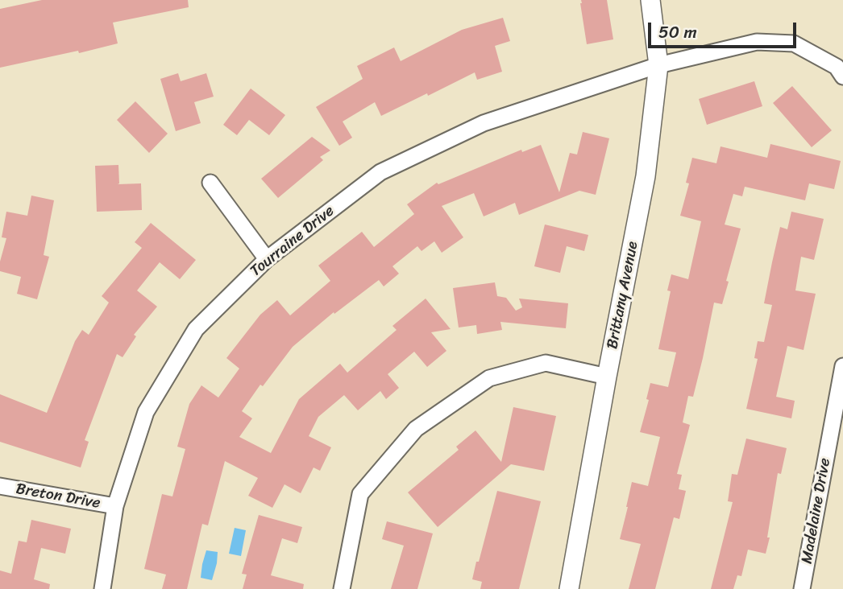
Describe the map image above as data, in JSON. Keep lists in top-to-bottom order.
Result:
{
  "streets": {
    "street": [
      "Tourraine Drive",
      "Brittany Avenue",
      "Breton Drive",
      "Madelaine Drive"
    ]
  },
  "crossings": [
    ["Tourraine Drive", "Brittany Avenue"],
    ["Tourraine Drive", "Breton Drive"]
  ],
  "scale_bar": "50 m"
}
